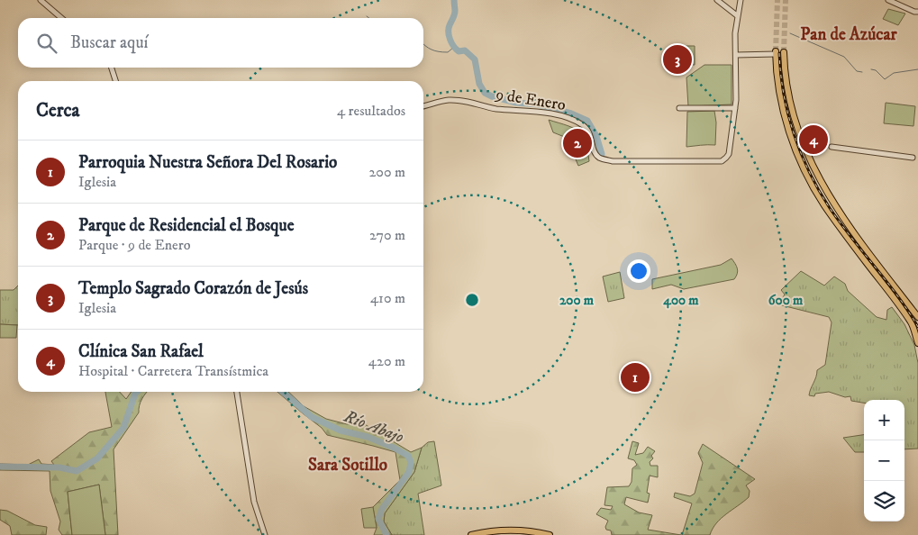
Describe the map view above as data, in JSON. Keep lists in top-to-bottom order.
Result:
{
  "streets": {
    "street": ["9 de Enero"]
  },
  "districts": ["Pan de Azúcar", "Sara Sotillo"],
  "water": ["Río Abajo"],
  "page": {
    "search": "Buscar aquí",
    "pins": [
      "3",
      "4",
      "2",
      "1"
    ],
    "heading": ["Cerca", "4 resultados"],
    "list": [
      {
        "mark": "1",
        "name": "Parroquia Nuestra Señora Del Rosario",
        "note": "Iglesia",
        "value": "200 m"
      },
      {
        "mark": "2",
        "name": "Parque de Residencial el Bosque",
        "note": "Parque · 9 de Enero",
        "value": "270 m"
      },
      {
        "mark": "3",
        "name": "Templo Sagrado Corazón de Jesús",
        "note": "Iglesia",
        "value": "410 m"
      },
      {
        "mark": "4",
        "name": "Clínica San Rafael",
        "note": "Hospital · Carretera Transístmica",
        "value": "420 m"
      }
    ],
    "map_buttons": ["+", "−"]
  },
  "rings": ["200 m", "400 m", "600 m"]
}
